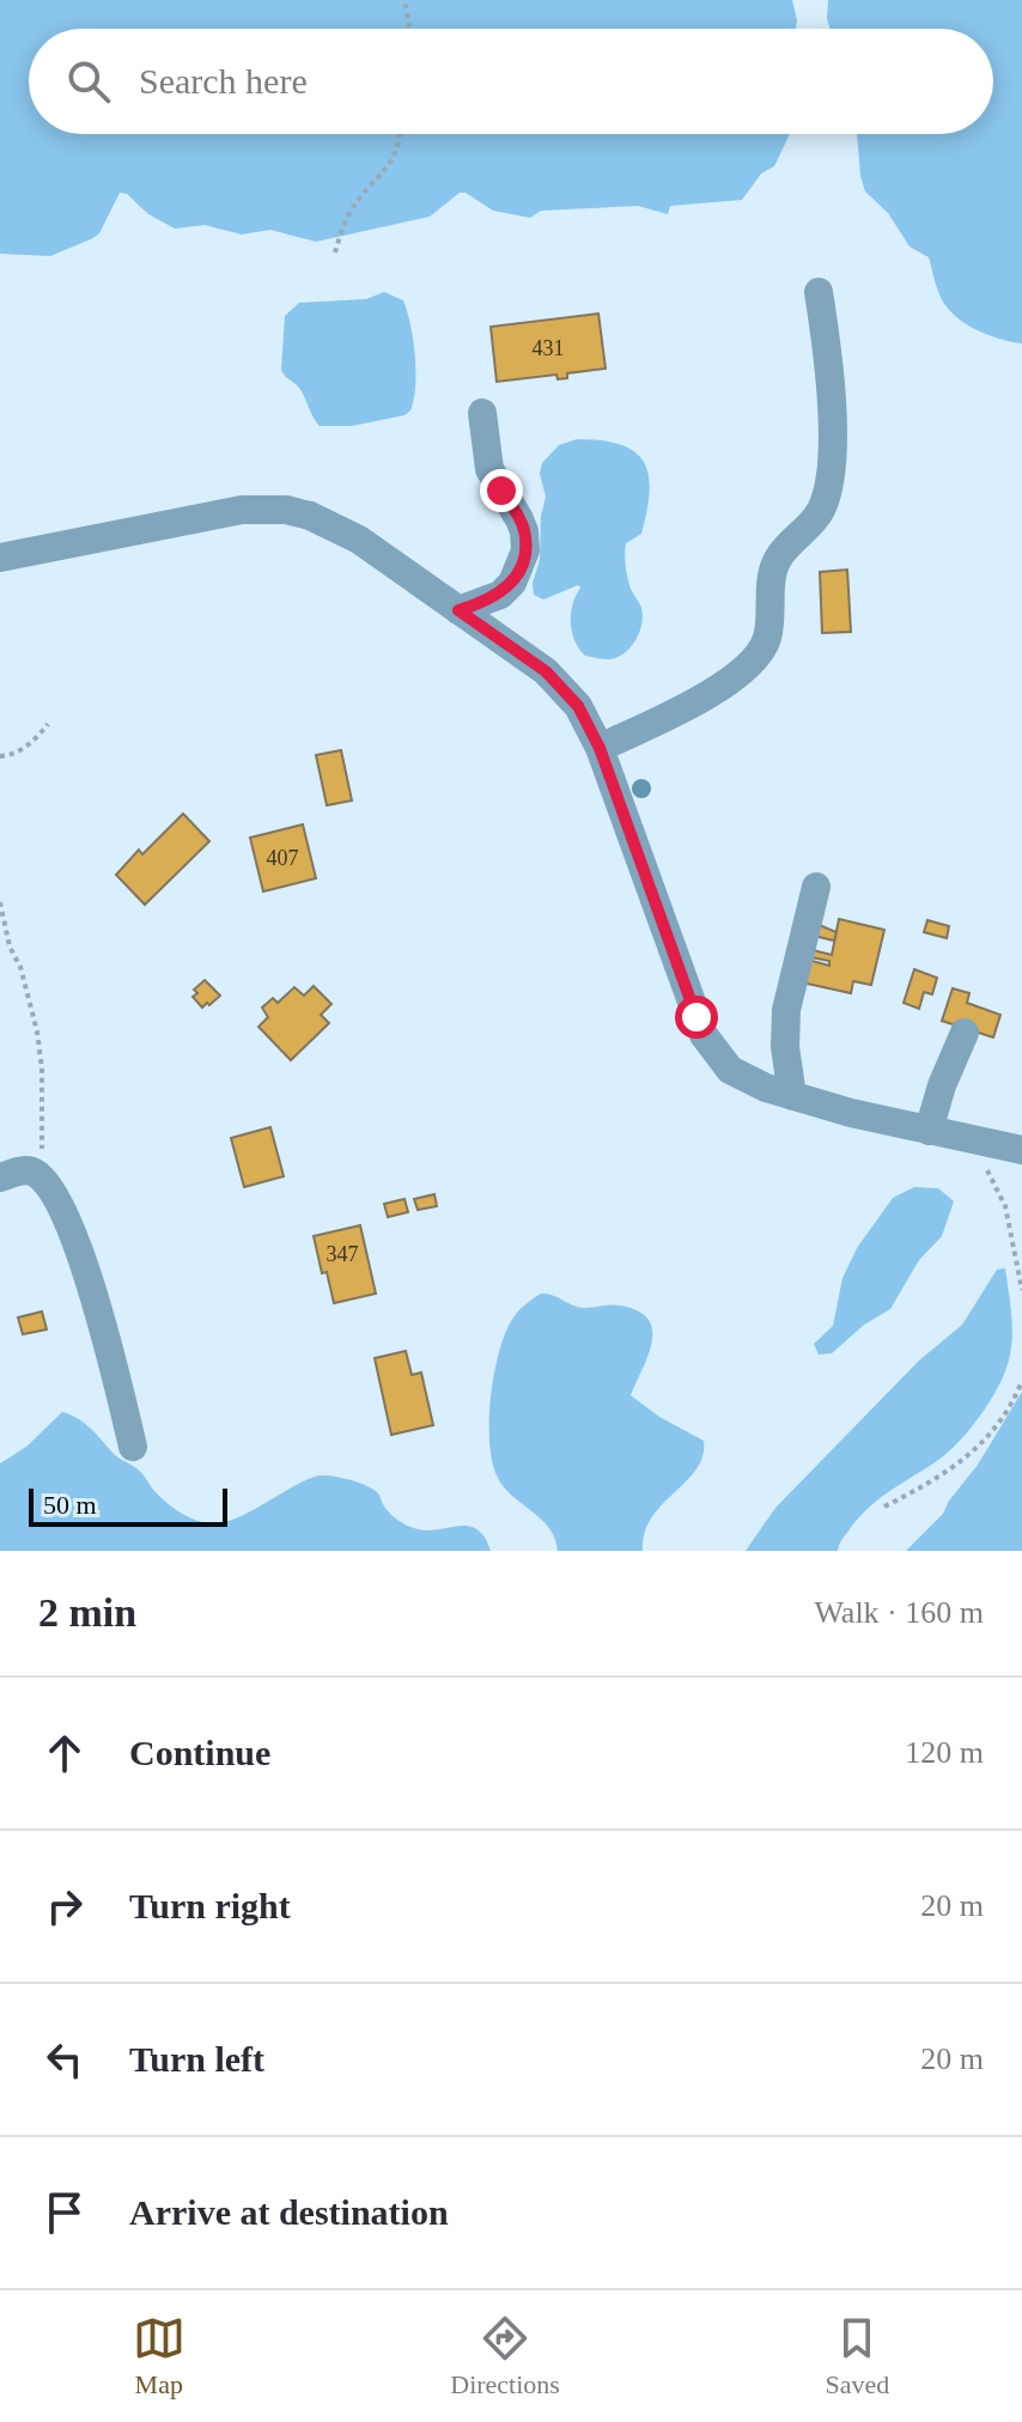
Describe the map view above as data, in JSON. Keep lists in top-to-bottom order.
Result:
{
  "house_numbers": ["431", "407", "347"],
  "scale_bar": "50 m",
  "page": {
    "search": "Search here",
    "scale": "50 m",
    "heading": ["2 min", "Walk · 160 m"],
    "list": [
      ["Continue", "120 m"],
      ["Turn right", "20 m"],
      ["Turn left", "20 m"],
      "Arrive at destination"
    ],
    "nav": ["Map", "Directions", "Saved"]
  }
}
